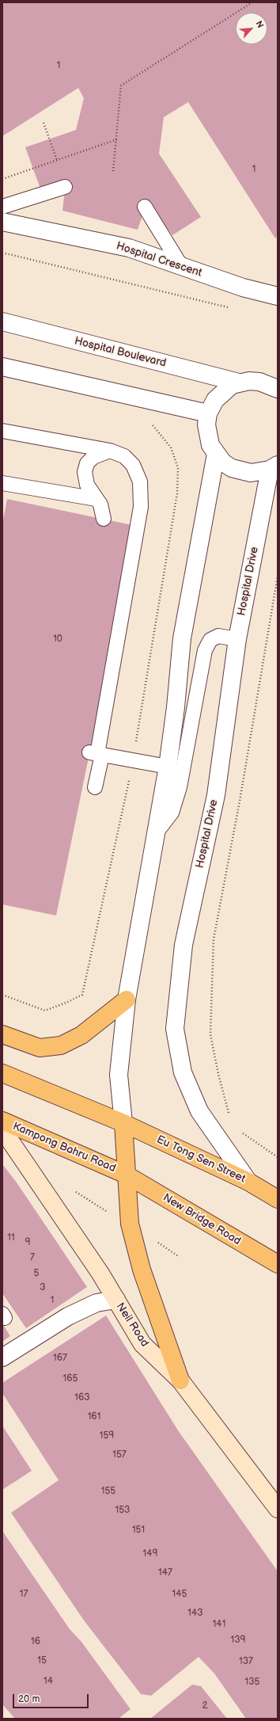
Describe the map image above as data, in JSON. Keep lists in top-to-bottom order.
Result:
{
  "streets": {
    "main road": [
      "Kampong Bahru Road",
      "Eu Tong Sen Street",
      "New Bridge Road",
      "Neil Road"
    ],
    "street": ["Hospital Crescent", "Hospital Boulevard", "Hospital Drive"]
  },
  "crossings": [
    ["Hospital Drive", "Eu Tong Sen Street"],
    ["Kampong Bahru Road", "New Bridge Road"]
  ],
  "house_numbers": [
    "1",
    "1",
    "10",
    "11",
    "9",
    "7",
    "5",
    "3",
    "1",
    "167",
    "165",
    "163",
    "161",
    "159",
    "157",
    "155",
    "153",
    "151",
    "149",
    "147",
    "17",
    "145",
    "143",
    "141",
    "139",
    "16",
    "15",
    "137",
    "14",
    "135",
    "2"
  ],
  "scale_bar": "20 m",
  "north": "top right"
}
